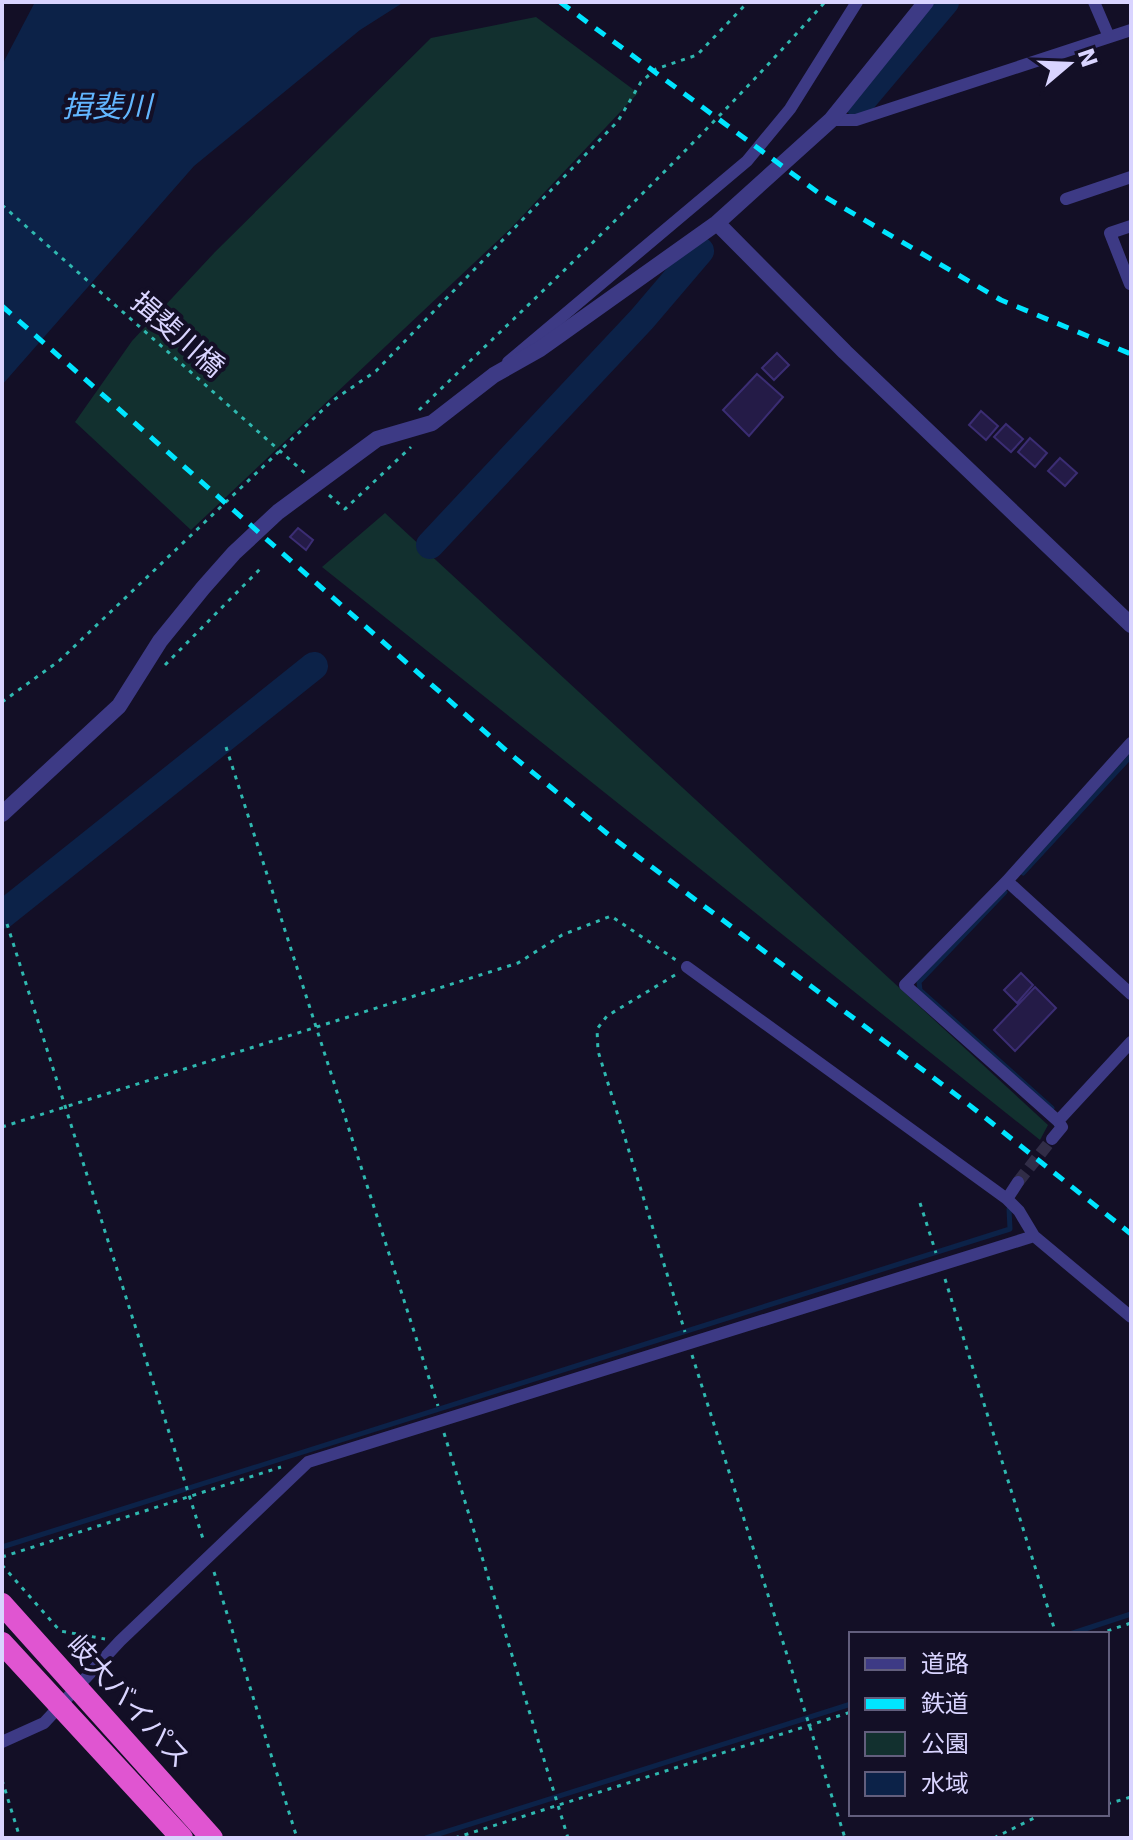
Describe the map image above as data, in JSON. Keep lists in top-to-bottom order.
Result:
{
  "streets": {
    "highway": ["岐大バイパス"],
    "path": ["揖斐川橋"]
  },
  "water": ["揖斐川"],
  "legend": [
    "道路",
    "鉄道",
    "公園",
    "水域"
  ],
  "north": "right"
}
